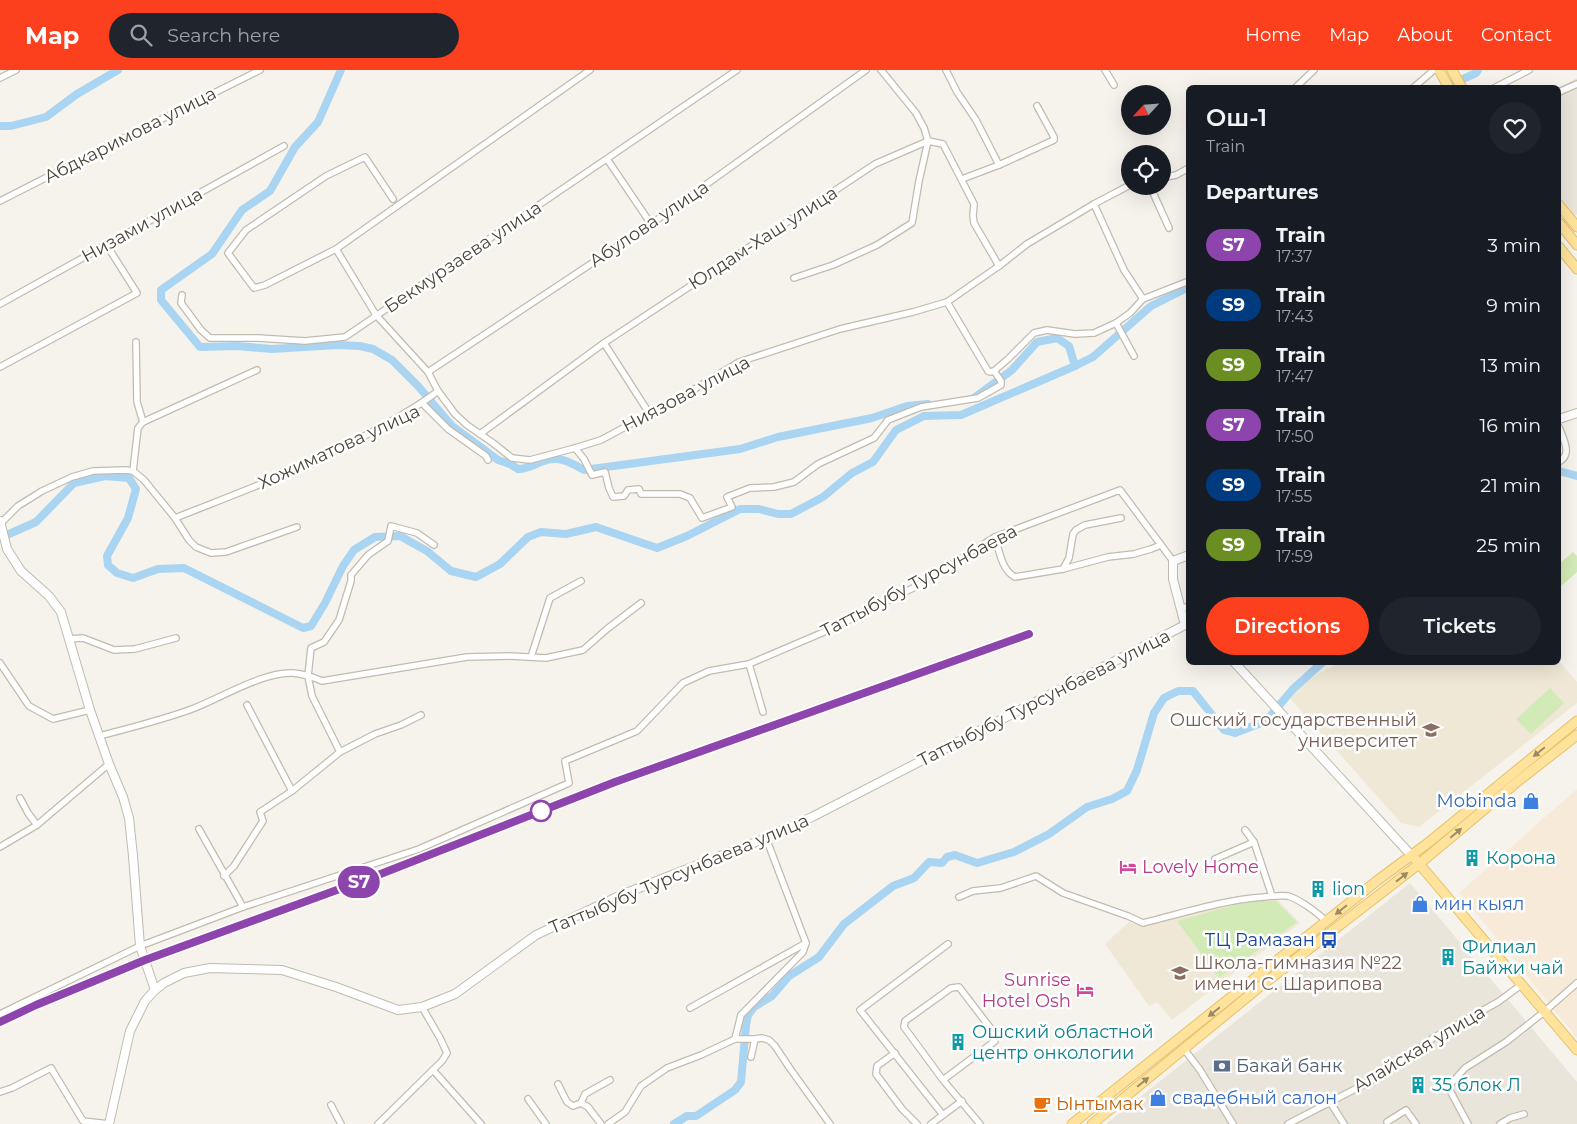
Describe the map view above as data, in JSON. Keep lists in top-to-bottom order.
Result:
{
  "streets": {
    "street": [
      "Абдкаримова улица",
      "Абулова улица",
      "Низами улица",
      "Юлдам-Хаш улица",
      "Бекмурзаева улица",
      "Ниязова улица",
      "Хожиматова улица",
      "Таттыбубу Турсунбаева",
      "Таттыбубу Турсунбаева улица",
      "Алайская улица"
    ]
  },
  "crossings": [
    ["Абулова улица", "Ниязова улица"],
    ["Юлдам-Хаш улица", "Ниязова улица"],
    ["Бекмурзаева улица", "Ниязова улица"]
  ],
  "places": {
    "school or university": ["Ошский государственный университет", "Школа-гимназия №22 имени С. Шарипова"],
    "shop": ["Mobinda", "мин кыял", "свадебный салон"],
    "building": [
      "Корона",
      "lion",
      "Филиал Байжи чай",
      "Ошский областной центр онкологии",
      "35 блок Л"
    ],
    "hotel": ["Lovely Home", "Sunrise Hotel Osh"],
    "bus stop": ["ТЦ Рамазан"],
    "bank": ["Бакай банк"],
    "cafe": ["Ынтымак"]
  },
  "north": "bottom left",
  "page": {
    "header": "Map",
    "search": "Search here",
    "nav": [
      "Home",
      "Map",
      "About",
      "Contact"
    ],
    "on_map": "S7",
    "heading": [
      ["Ош-1", "Train"],
      "Departures"
    ],
    "list": [
      {
        "mark": "S7",
        "name": "Train",
        "note": "17:37",
        "value": "3 min"
      },
      {
        "mark": "S9",
        "name": "Train",
        "note": "17:43",
        "value": "9 min"
      },
      {
        "mark": "S9",
        "name": "Train",
        "note": "17:47",
        "value": "13 min"
      },
      {
        "mark": "S7",
        "name": "Train",
        "note": "17:50",
        "value": "16 min"
      },
      {
        "mark": "S9",
        "name": "Train",
        "note": "17:55",
        "value": "21 min"
      },
      {
        "mark": "S9",
        "name": "Train",
        "note": "17:59",
        "value": "25 min"
      }
    ],
    "buttons": ["Directions", "Tickets"]
  }
}
